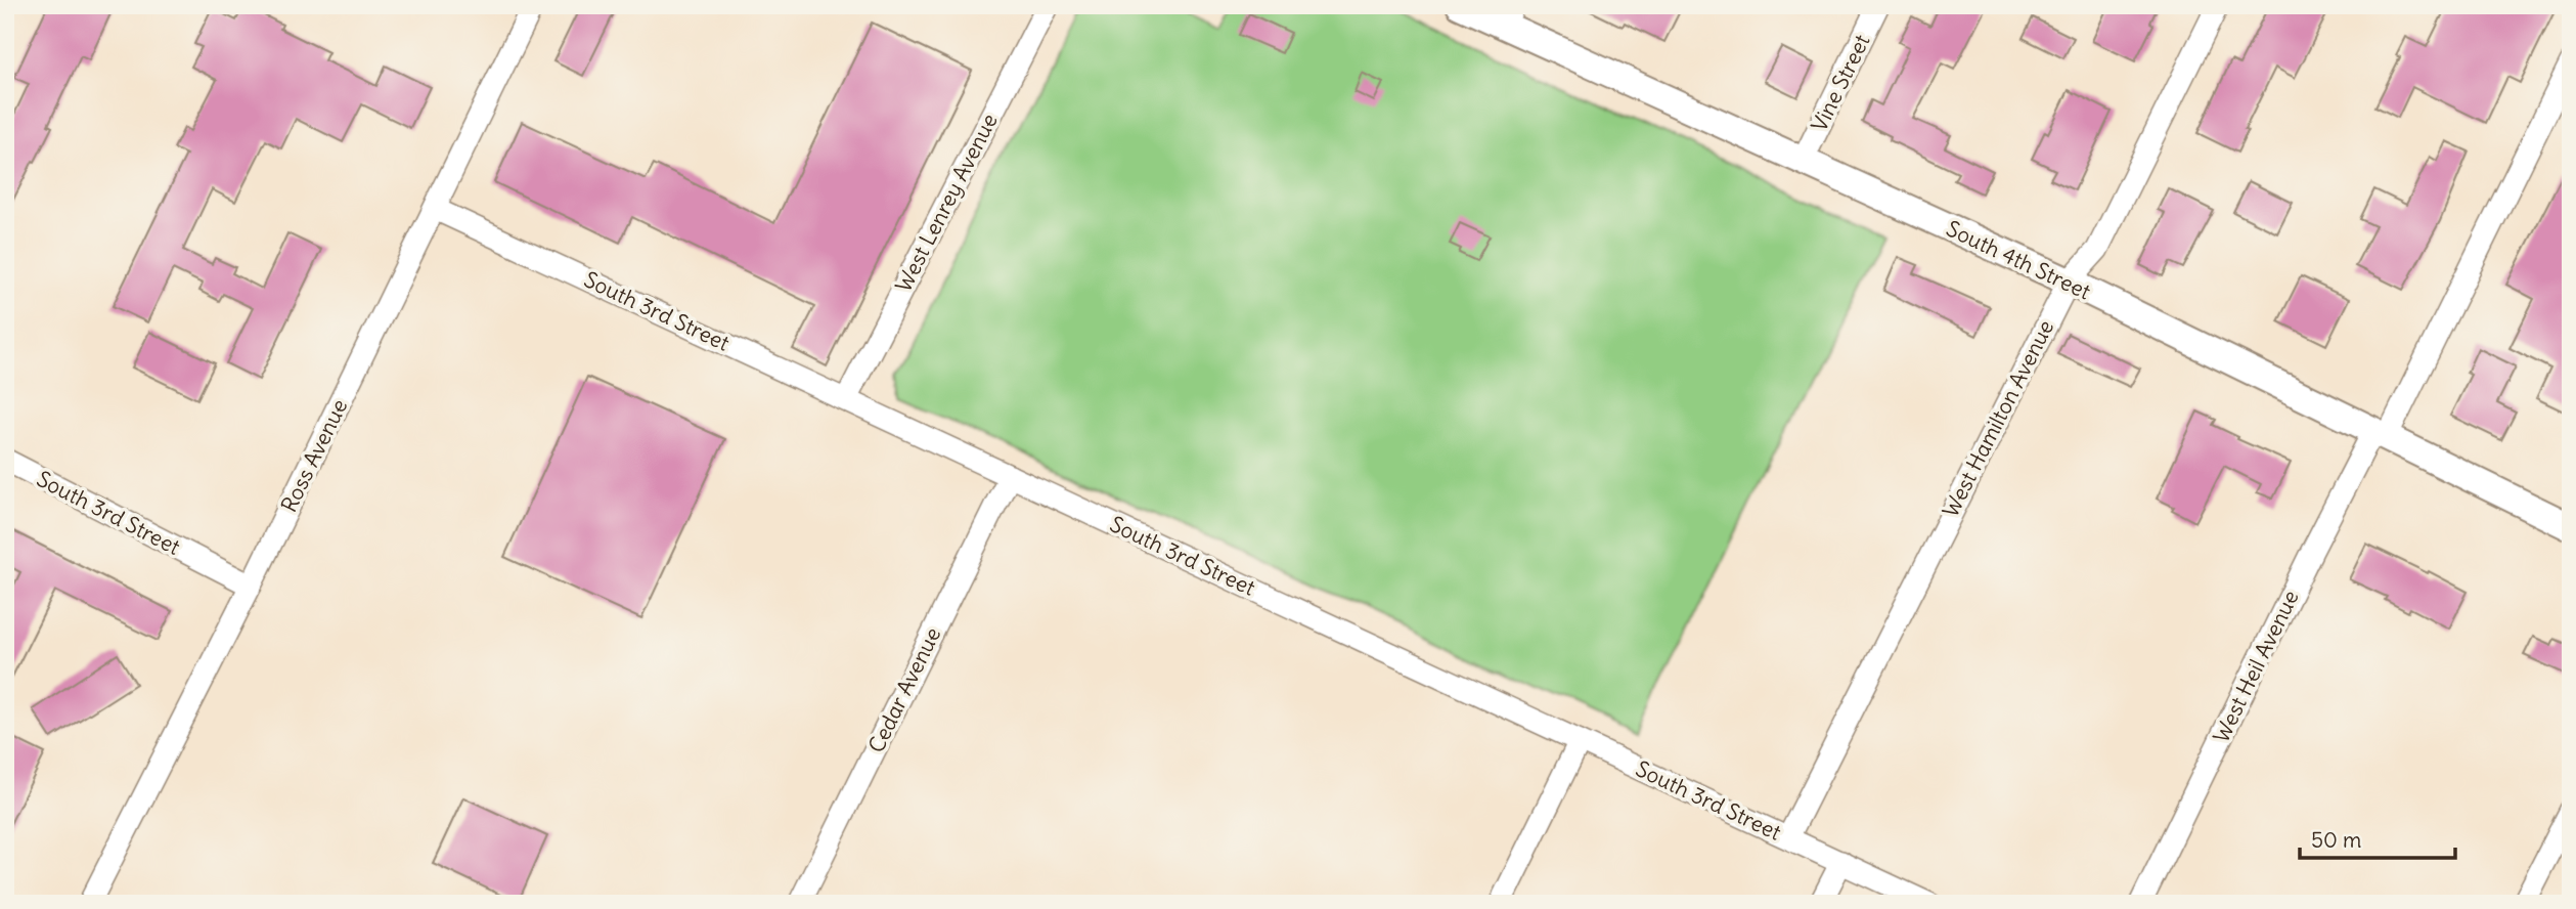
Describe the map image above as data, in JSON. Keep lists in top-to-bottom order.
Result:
{
  "streets": {
    "main road": ["South 4th Street"],
    "street": [
      "Vine Street",
      "West Lenrey Avenue",
      "South 3rd Street",
      "West Hamilton Avenue",
      "Ross Avenue",
      "West Heil Avenue",
      "Cedar Avenue"
    ]
  },
  "crossings": [
    ["Vine Street", "South 4th Street"],
    ["West Lenrey Avenue", "South 3rd Street"],
    ["South 4th Street", "West Hamilton Avenue"],
    ["South 4th Street", "West Heil Avenue"],
    ["South 3rd Street", "West Hamilton Avenue"],
    ["South 3rd Street", "Ross Avenue"],
    ["South 3rd Street", "Cedar Avenue"]
  ],
  "scale_bar": "50 m"
}
